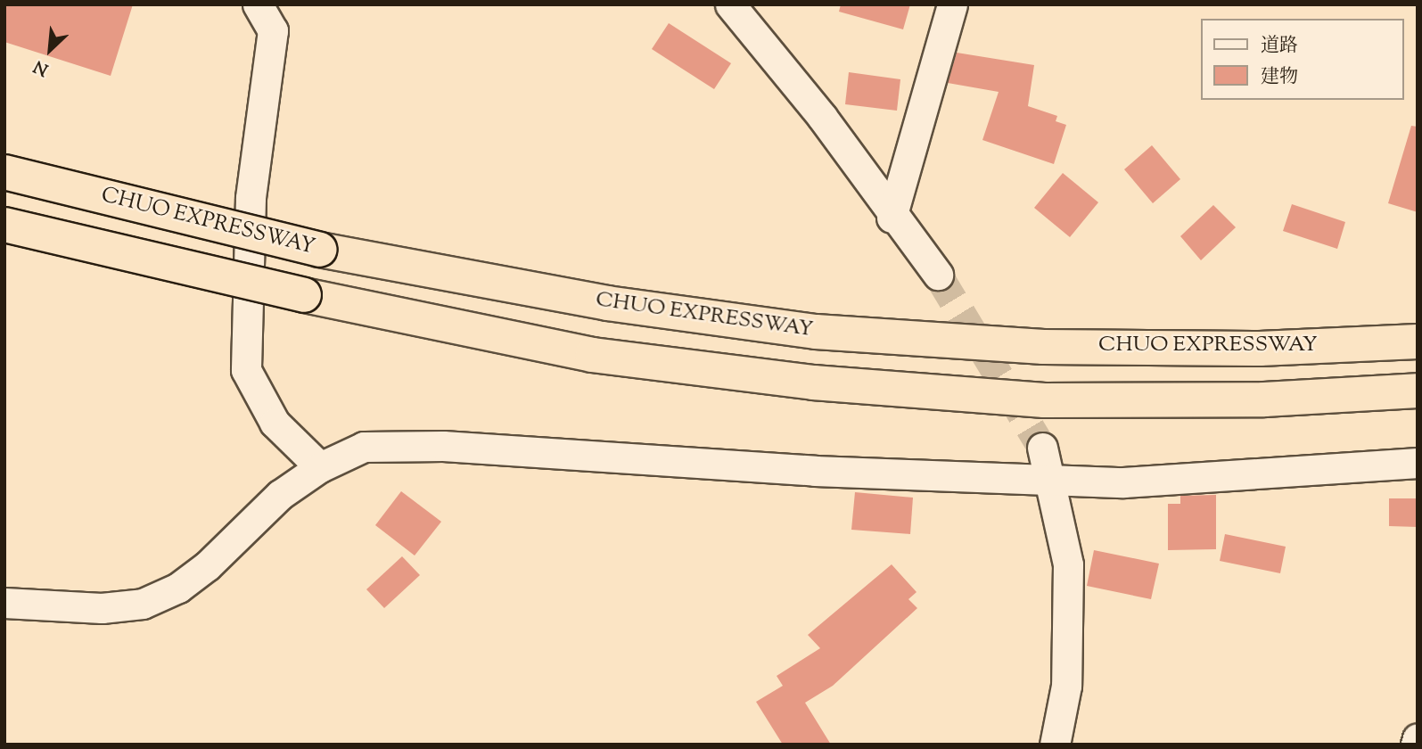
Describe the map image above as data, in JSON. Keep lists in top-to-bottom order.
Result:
{
  "streets": {
    "highway": ["CHUO EXPRESSWAY"]
  },
  "legend": ["道路", "建物"],
  "north": "bottom left"
}
